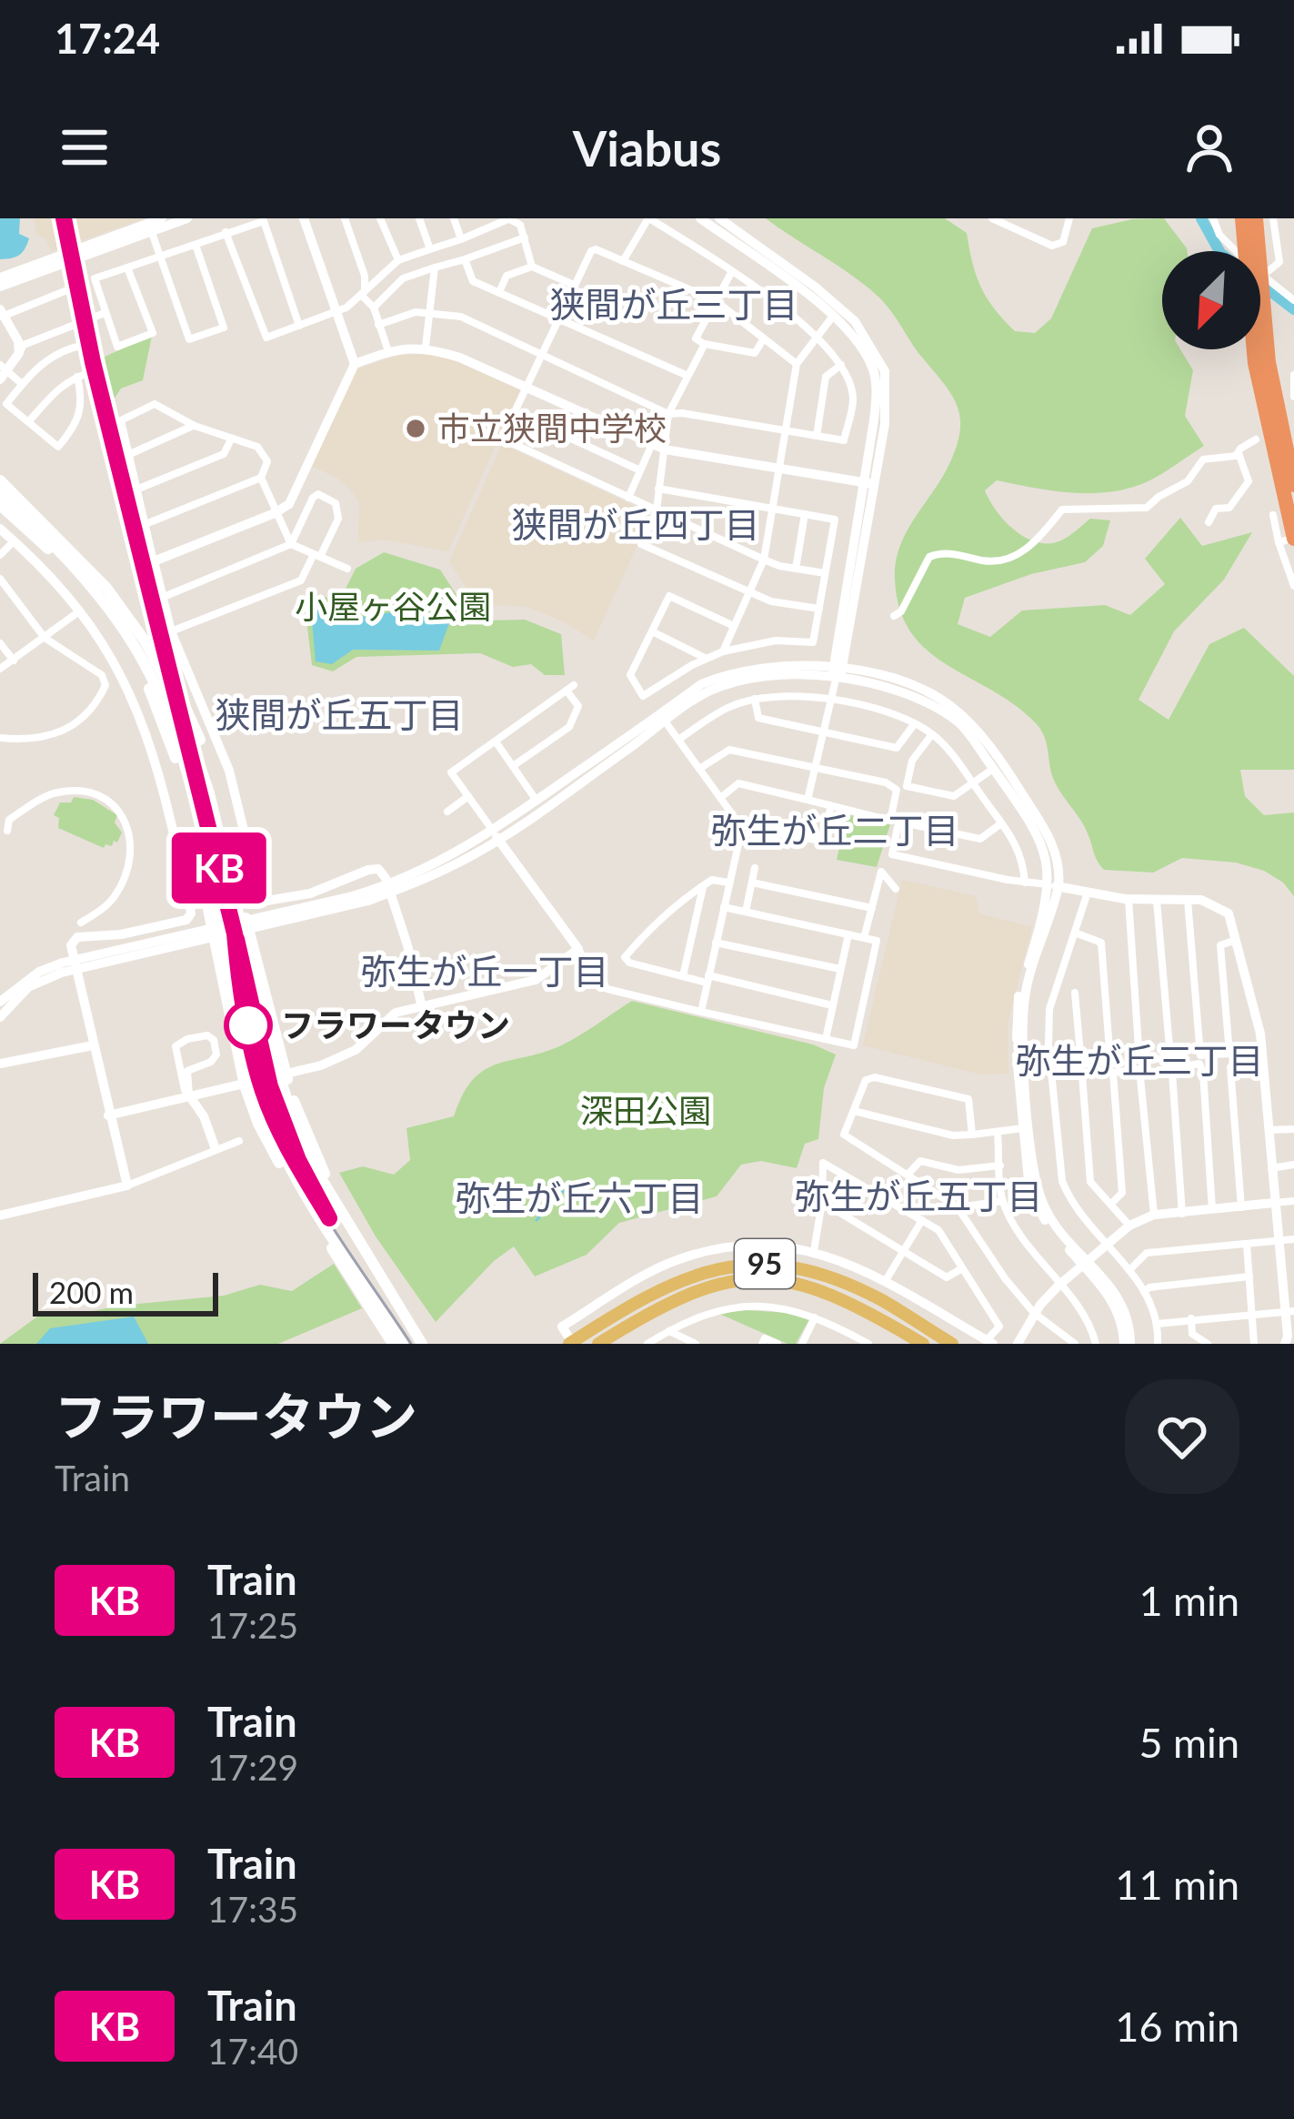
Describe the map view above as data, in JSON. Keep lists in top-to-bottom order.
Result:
{
  "streets": {
    "main road": ["95"]
  },
  "districts": [
    "狭間が丘三丁目",
    "狭間が丘四丁目",
    "狭間が丘五丁目",
    "弥生が丘二丁目",
    "弥生が丘一丁目",
    "弥生が丘三丁目",
    "弥生が丘五丁目",
    "弥生が丘六丁目"
  ],
  "parks": ["小屋ヶ谷公園", "深田公園"],
  "places": ["市立狭間中学校", "フラワータウン"],
  "scale_bar": "200 m",
  "north": "bottom left",
  "page": {
    "status": "17:24",
    "header": "Viabus",
    "on_map": "KB",
    "scale": "200 m",
    "heading": ["フラワータウン", "Train"],
    "list": [
      {
        "mark": "KB",
        "name": "Train",
        "note": "17:25",
        "value": "1 min"
      },
      {
        "mark": "KB",
        "name": "Train",
        "note": "17:29",
        "value": "5 min"
      },
      {
        "mark": "KB",
        "name": "Train",
        "note": "17:35",
        "value": "11 min"
      },
      {
        "mark": "KB",
        "name": "Train",
        "note": "17:40",
        "value": "16 min"
      }
    ]
  }
}
